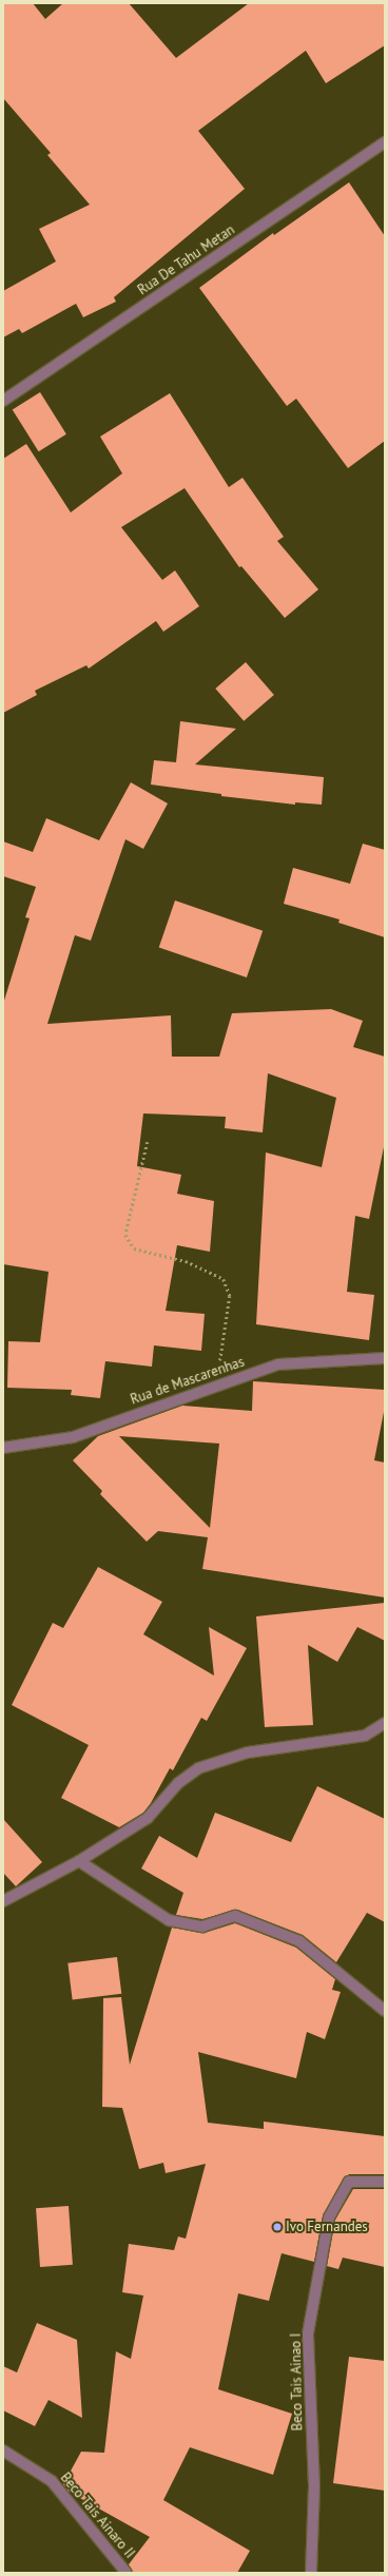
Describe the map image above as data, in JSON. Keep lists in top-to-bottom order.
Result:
{
  "streets": {
    "street": [
      "Rua De Tahu Metan",
      "Rua de Mascarenhas",
      "Beco Tais Ainao I",
      "Beco Tais Ainaro II"
    ]
  },
  "places": ["Ivo Fernandes"]
}
